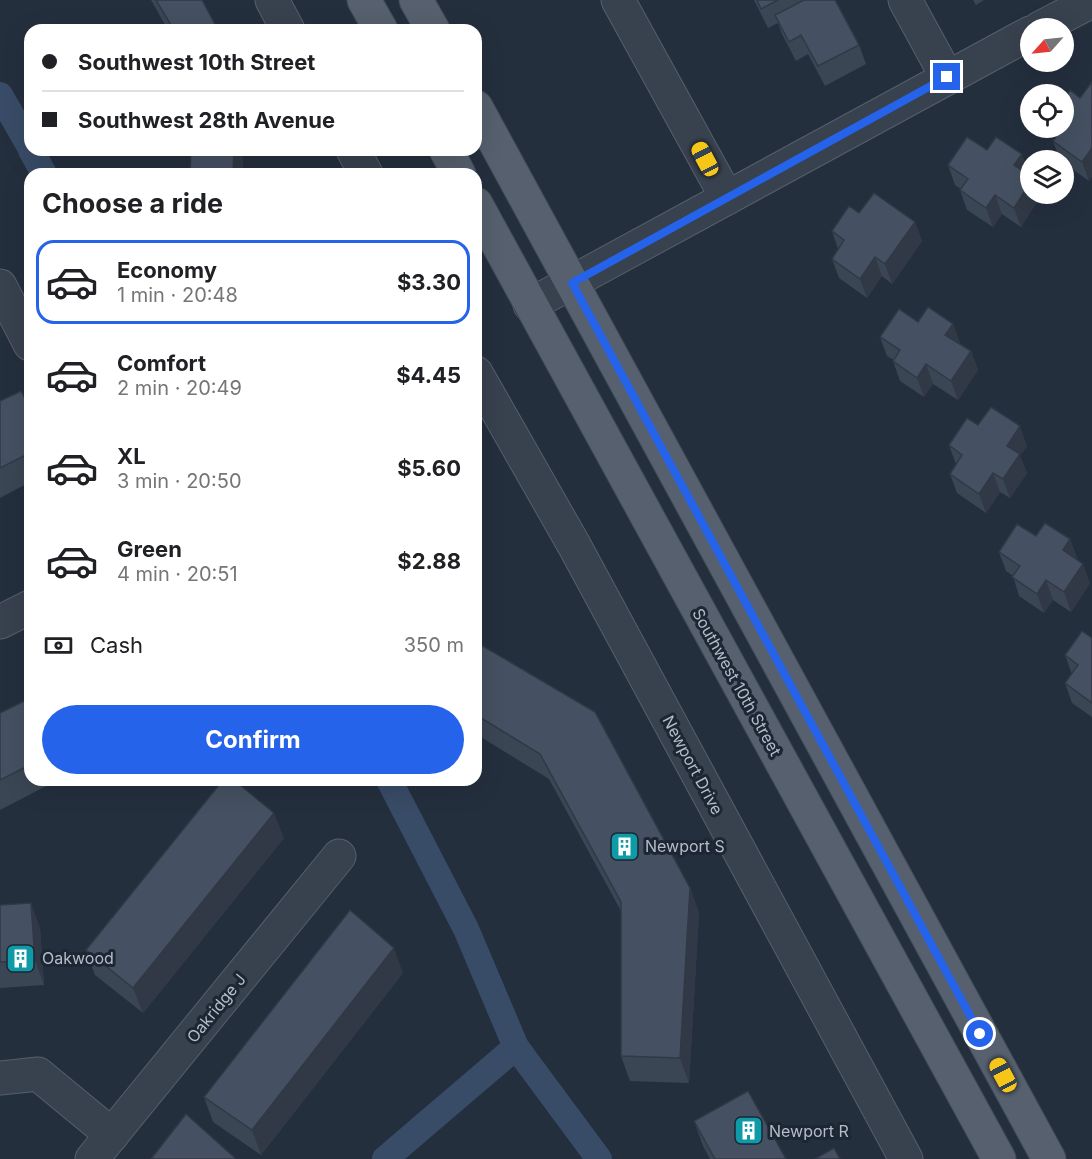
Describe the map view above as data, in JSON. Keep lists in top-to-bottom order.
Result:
{
  "streets": {
    "main road": ["Southwest 10th Street"],
    "street": ["Newport Drive", "Oakridge J"]
  },
  "places": {
    "building": ["Newport S", "Oakwood", "Newport R"]
  },
  "north": "bottom left",
  "page": {
    "banner": ["Southwest 10th Street", "Southwest 28th Avenue"],
    "heading": "Choose a ride",
    "list": [
      {
        "name": "Economy",
        "note": "1 min · 20:48",
        "value": "$3.30"
      },
      {
        "name": "Comfort",
        "note": "2 min · 20:49",
        "value": "$4.45"
      },
      {
        "name": "XL",
        "note": "3 min · 20:50",
        "value": "$5.60"
      },
      {
        "name": "Green",
        "note": "4 min · 20:51",
        "value": "$2.88"
      }
    ],
    "pay": ["Cash", "350 m"],
    "buttons": "Confirm"
  }
}
